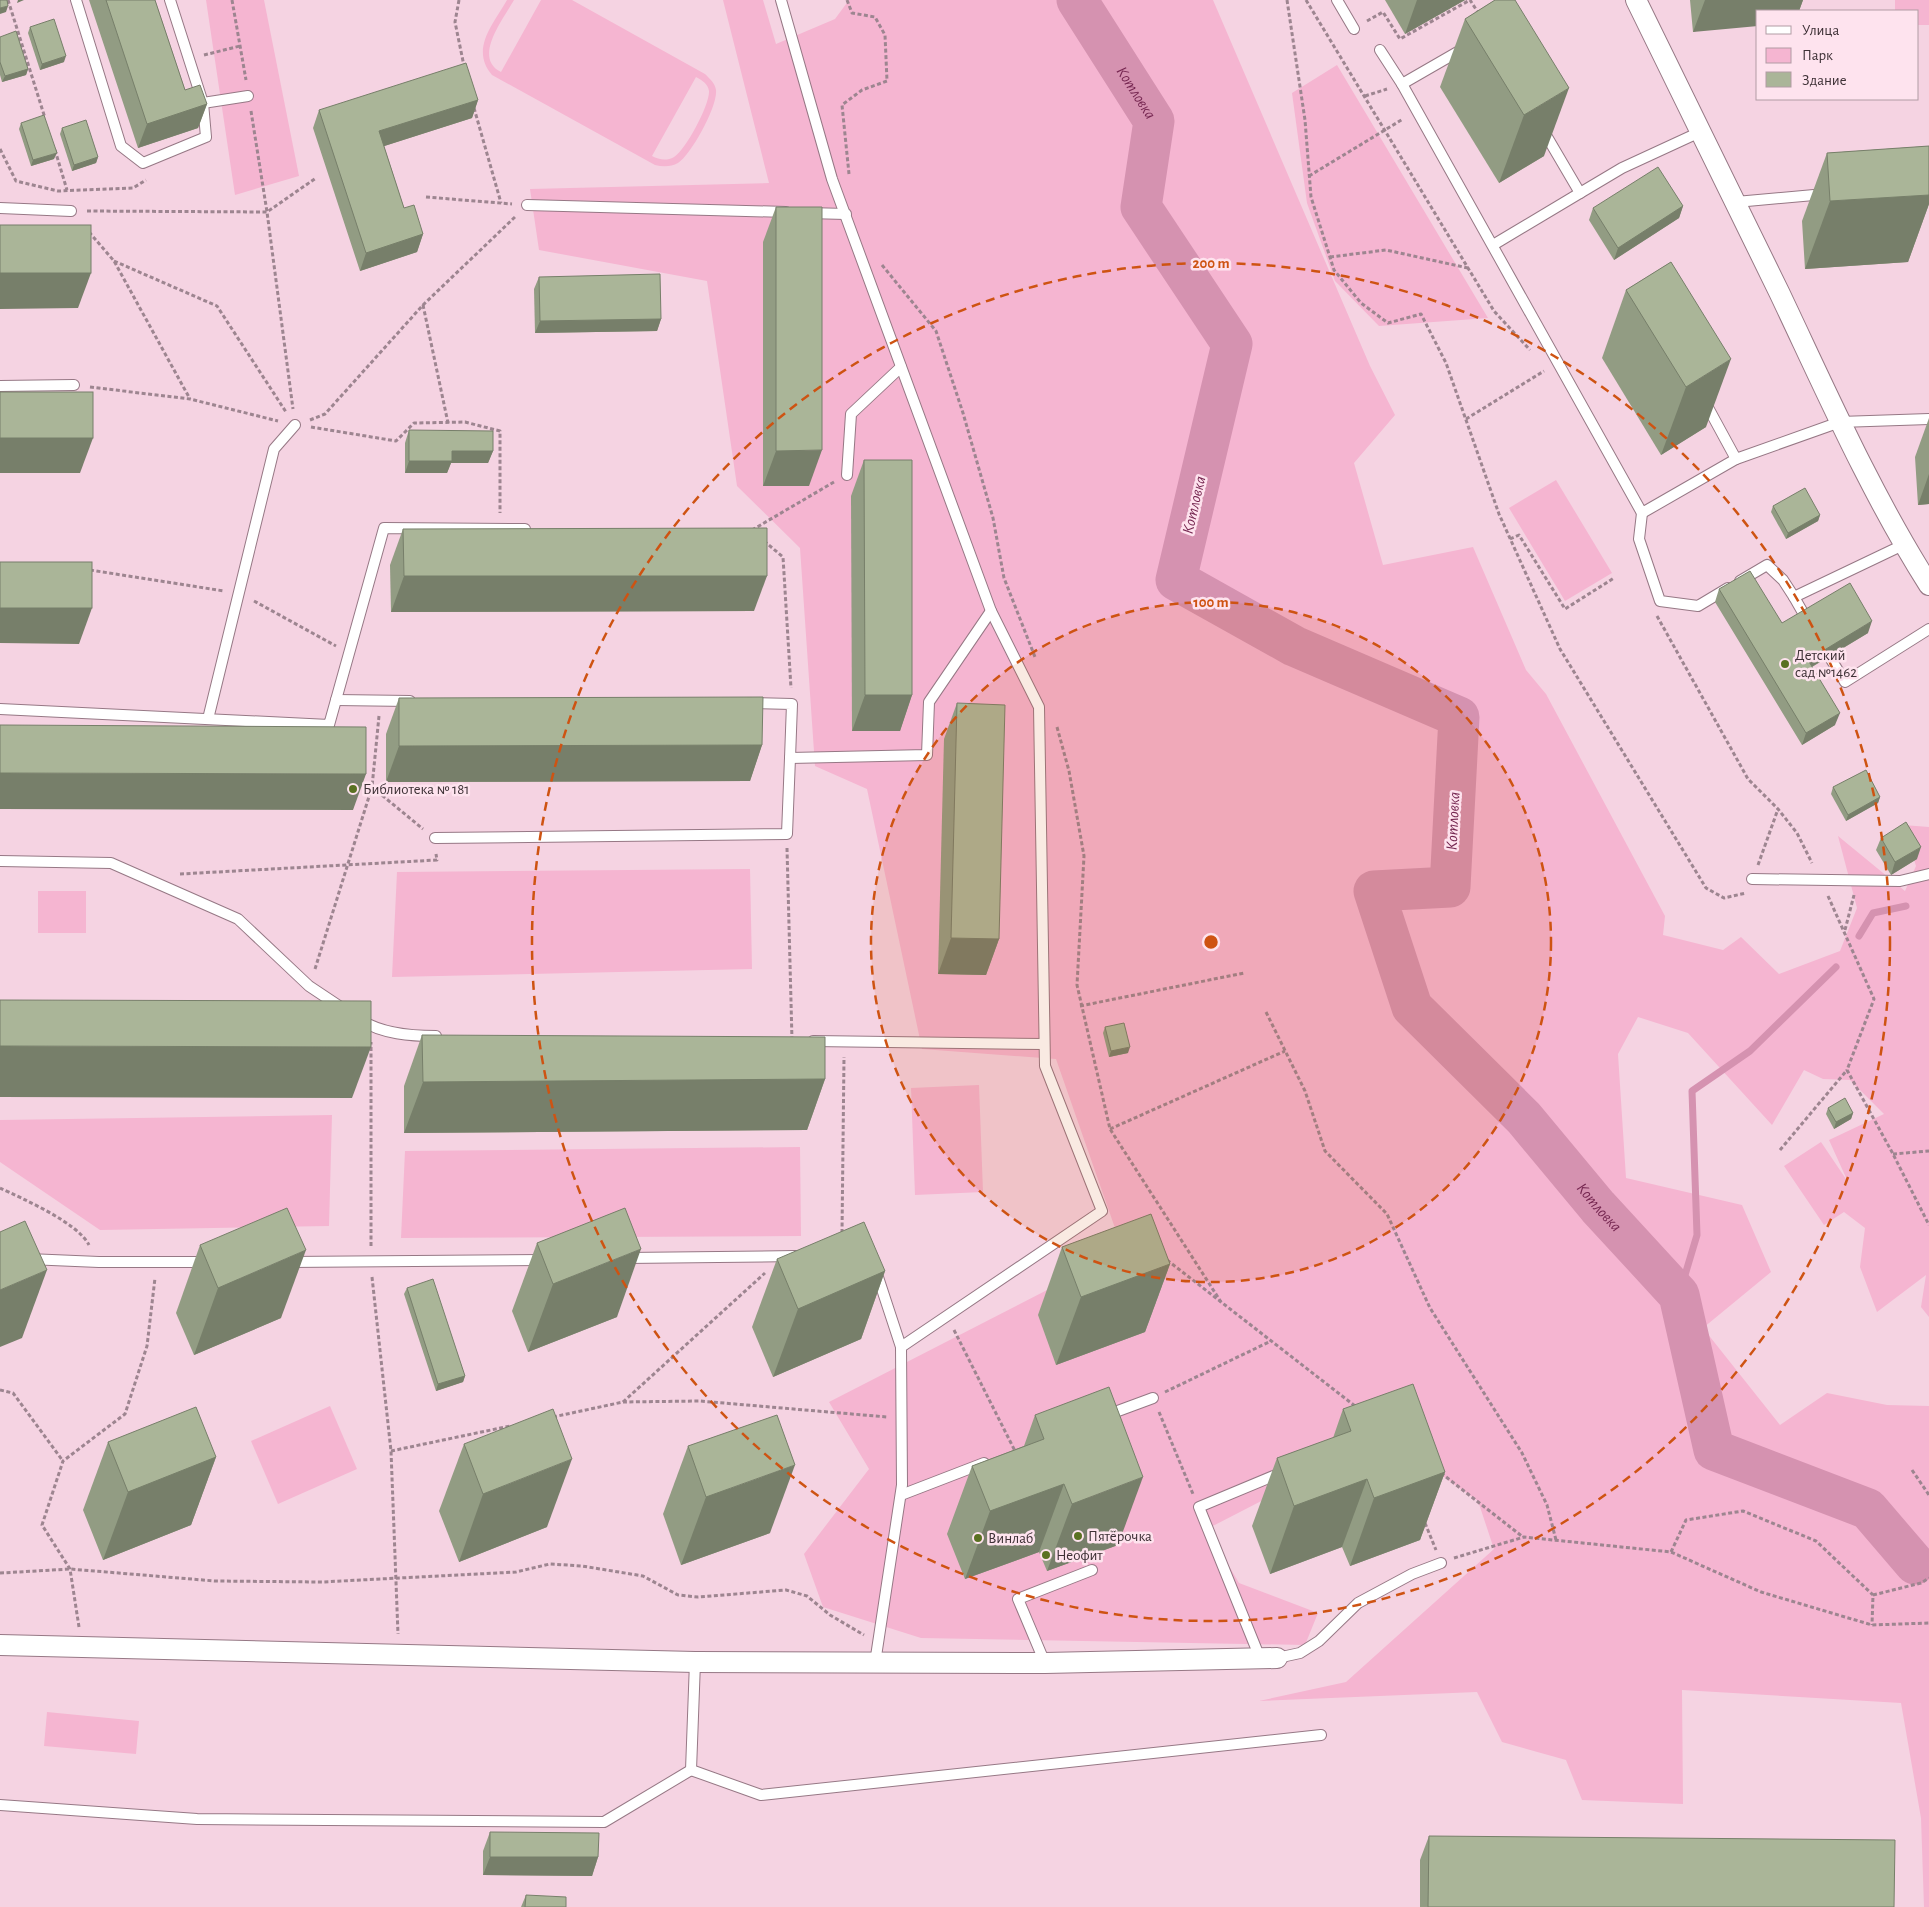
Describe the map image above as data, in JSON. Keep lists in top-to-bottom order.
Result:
{
  "water": ["Котловка"],
  "places": [
    "Детский сад №1462",
    "Библиотека № 181",
    "Пятёрочка",
    "Винлаб",
    "Неофит"
  ],
  "legend": ["Улица", "Парк", "Здание"],
  "rings": ["200 m", "100 m"]
}
